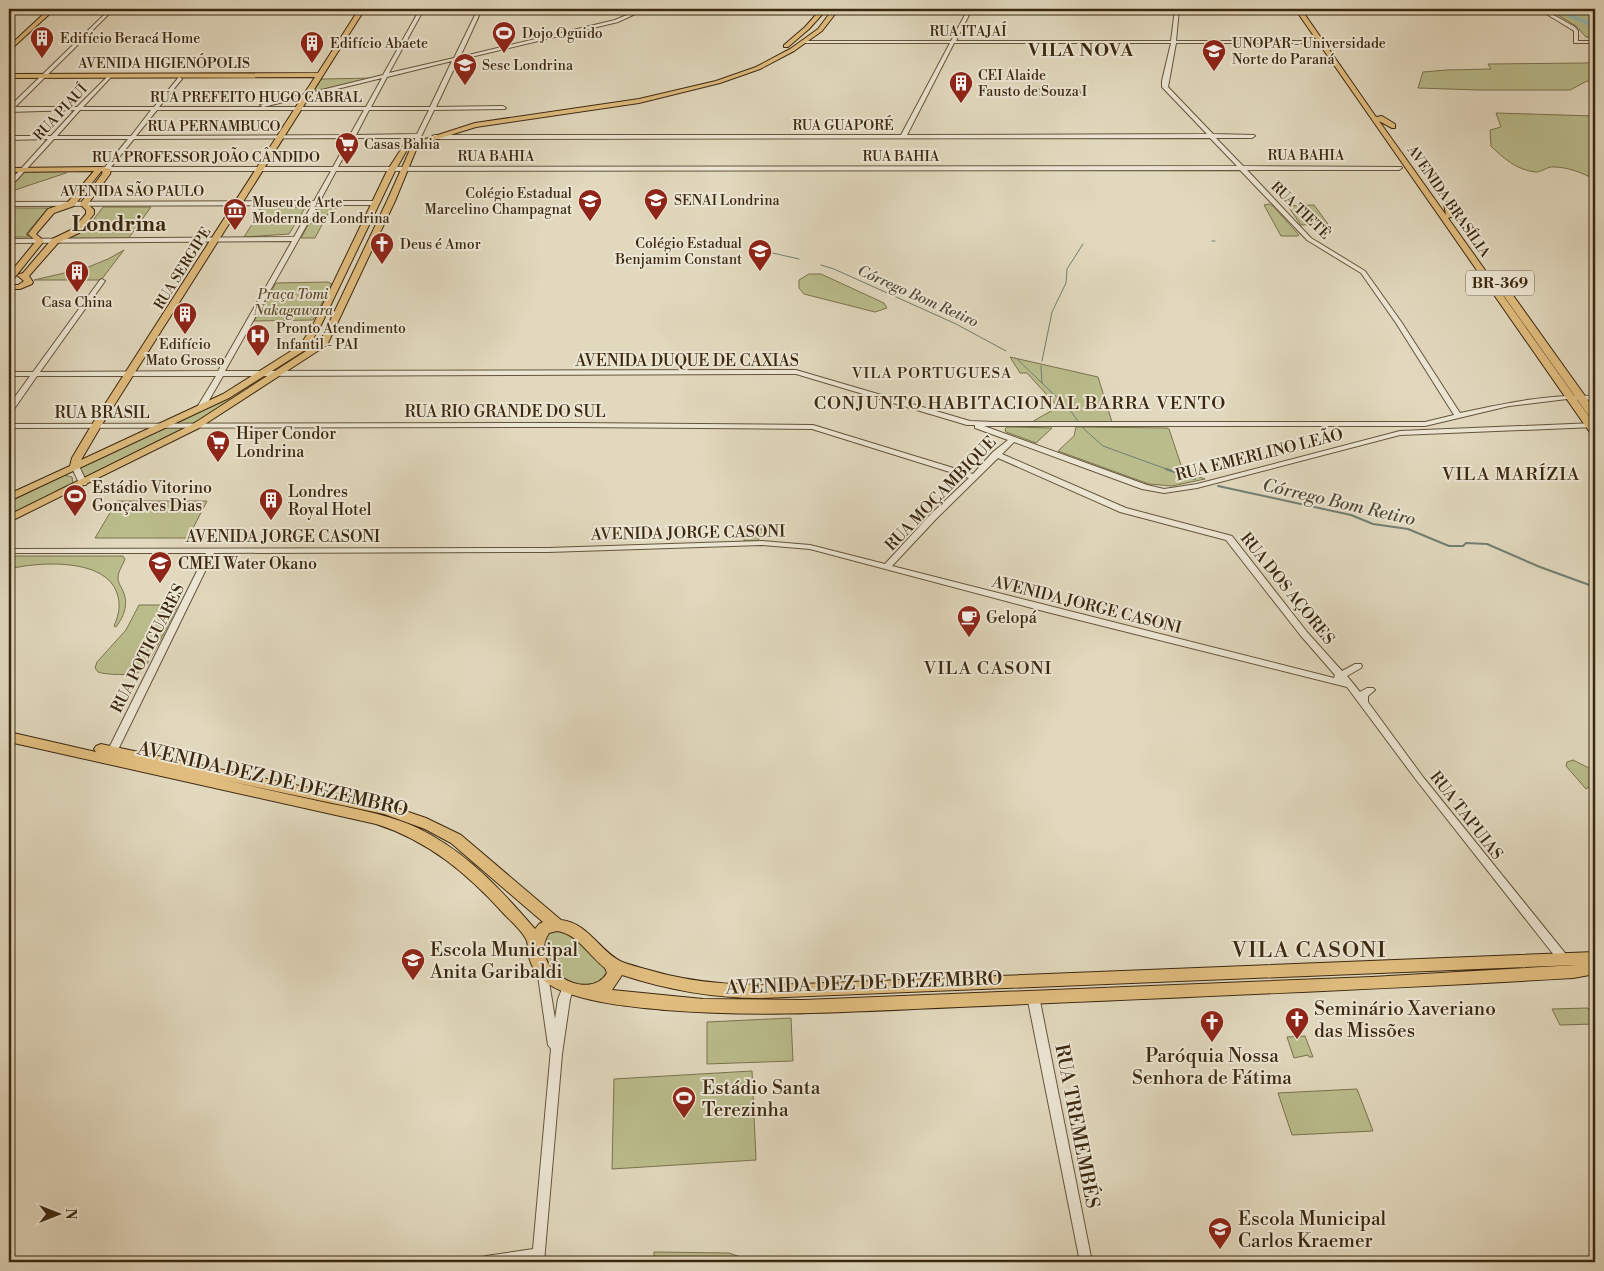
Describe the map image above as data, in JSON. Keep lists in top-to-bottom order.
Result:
{
  "streets": {
    "highway": ["AVENIDA BRASÍLIA", "BR-369", "AVENIDA DEZ DE DEZEMBRO"],
    "main road": ["AVENIDA HIGIENÓPOLIS", "RUA PROFESSOR JOÃO CÂNDIDO", "RUA SERGIPE"],
    "street": [
      "RUA ITAJAÍ",
      "RUA PREFEITO HUGO CABRAL",
      "RUA PIAUÍ",
      "RUA GUAPORÉ",
      "RUA PERNAMBUCO",
      "RUA BAHIA",
      "AVENIDA SÃO PAULO",
      "RUA TIETÊ",
      "AVENIDA DUQUE DE CAXIAS",
      "RUA RIO GRANDE DO SUL",
      "RUA BRASIL",
      "RUA EMERLINO LEÃO",
      "RUA MOÇAMBIQUE",
      "AVENIDA JORGE CASONI",
      "RUA DOS AÇORES",
      "RUA POTIGUARES",
      "RUA TAPUIAS",
      "RUA TREMEMBÉS"
    ]
  },
  "crossings": [
    ["RUA ITAJAÍ", "RUA TIETÊ"],
    ["AVENIDA HIGIENÓPOLIS", "RUA PIAUÍ"],
    ["AVENIDA HIGIENÓPOLIS", "RUA SERGIPE"],
    ["RUA PREFEITO HUGO CABRAL", "RUA PIAUÍ"],
    ["RUA PREFEITO HUGO CABRAL", "RUA SERGIPE"],
    ["RUA PIAUÍ", "RUA PERNAMBUCO"],
    ["RUA PIAUÍ", "RUA PROFESSOR JOÃO CÂNDIDO"],
    ["RUA GUAPORÉ", "RUA TIETÊ"],
    ["RUA PERNAMBUCO", "RUA SERGIPE"],
    ["RUA BAHIA", "RUA PROFESSOR JOÃO CÂNDIDO"],
    ["RUA BAHIA", "RUA TIETÊ"],
    ["RUA PROFESSOR JOÃO CÂNDIDO", "RUA SERGIPE"],
    ["AVENIDA SÃO PAULO", "RUA SERGIPE"],
    ["AVENIDA BRASÍLIA", "AVENIDA DUQUE DE CAXIAS"],
    ["AVENIDA BRASÍLIA", "RUA EMERLINO LEÃO"],
    ["RUA TIETÊ", "AVENIDA DUQUE DE CAXIAS"],
    ["RUA SERGIPE", "AVENIDA DUQUE DE CAXIAS"],
    ["RUA SERGIPE", "RUA BRASIL"],
    ["AVENIDA DUQUE DE CAXIAS", "RUA EMERLINO LEÃO"],
    ["RUA RIO GRANDE DO SUL", "RUA BRASIL"],
    ["RUA RIO GRANDE DO SUL", "RUA MOÇAMBIQUE"],
    ["RUA EMERLINO LEÃO", "RUA MOÇAMBIQUE"],
    ["RUA MOÇAMBIQUE", "AVENIDA JORGE CASONI"],
    ["RUA MOÇAMBIQUE", "RUA DOS AÇORES"],
    ["AVENIDA JORGE CASONI", "RUA DOS AÇORES"],
    ["AVENIDA JORGE CASONI", "RUA POTIGUARES"],
    ["AVENIDA JORGE CASONI", "RUA TAPUIAS"],
    ["RUA DOS AÇORES", "RUA TAPUIAS"],
    ["RUA POTIGUARES", "AVENIDA DEZ DE DEZEMBRO"],
    ["AVENIDA DEZ DE DEZEMBRO", "RUA TAPUIAS"],
    ["AVENIDA DEZ DE DEZEMBRO", "RUA TREMEMBÉS"]
  ],
  "districts": [
    "VILA NOVA",
    "Londrina",
    "VILA PORTUGUESA",
    "CONJUNTO HABITACIONAL BARRA VENTO",
    "VILA MARÍZIA",
    "VILA CASONI",
    "VILA CASONI"
  ],
  "water": ["Córrego Bom Retiro"],
  "parks": ["Praça Tomi Nakagawara"],
  "places": {
    "sports": ["Dojo Oguido", "Estádio Vitorino Gonçalves Dias", "Estádio Santa Terezinha"],
    "building": [
      "Edifício Beracá Home",
      "Edifício Abaete",
      "CEI Alaide Fausto de Souza I",
      "Casa China",
      "Edifício Mato Grosso",
      "Londres Royal Hotel"
    ],
    "school or university": [
      "UNOPAR - Universidade Norte do Paraná",
      "Sesc Londrina",
      "SENAI Londrina",
      "Colégio Estadual Marcelino Champagnat",
      "Colégio Estadual Benjamim Constant",
      "CMEI Water Okano",
      "Escola Municipal Anita Garibaldi",
      "Escola Municipal Carlos Kraemer"
    ],
    "supermarket": ["Casas Bahia", "Hiper Condor Londrina"],
    "museum": ["Museu de Arte Moderna de Londrina"],
    "church": ["Deus é Amor", "Seminário Xaveriano das Missões", "Paróquia Nossa Senhora de Fátima"],
    "hospital": ["Pronto Atendimento Infantil - PAI"],
    "cafe": ["Gelopá"]
  },
  "north": "right"
}
